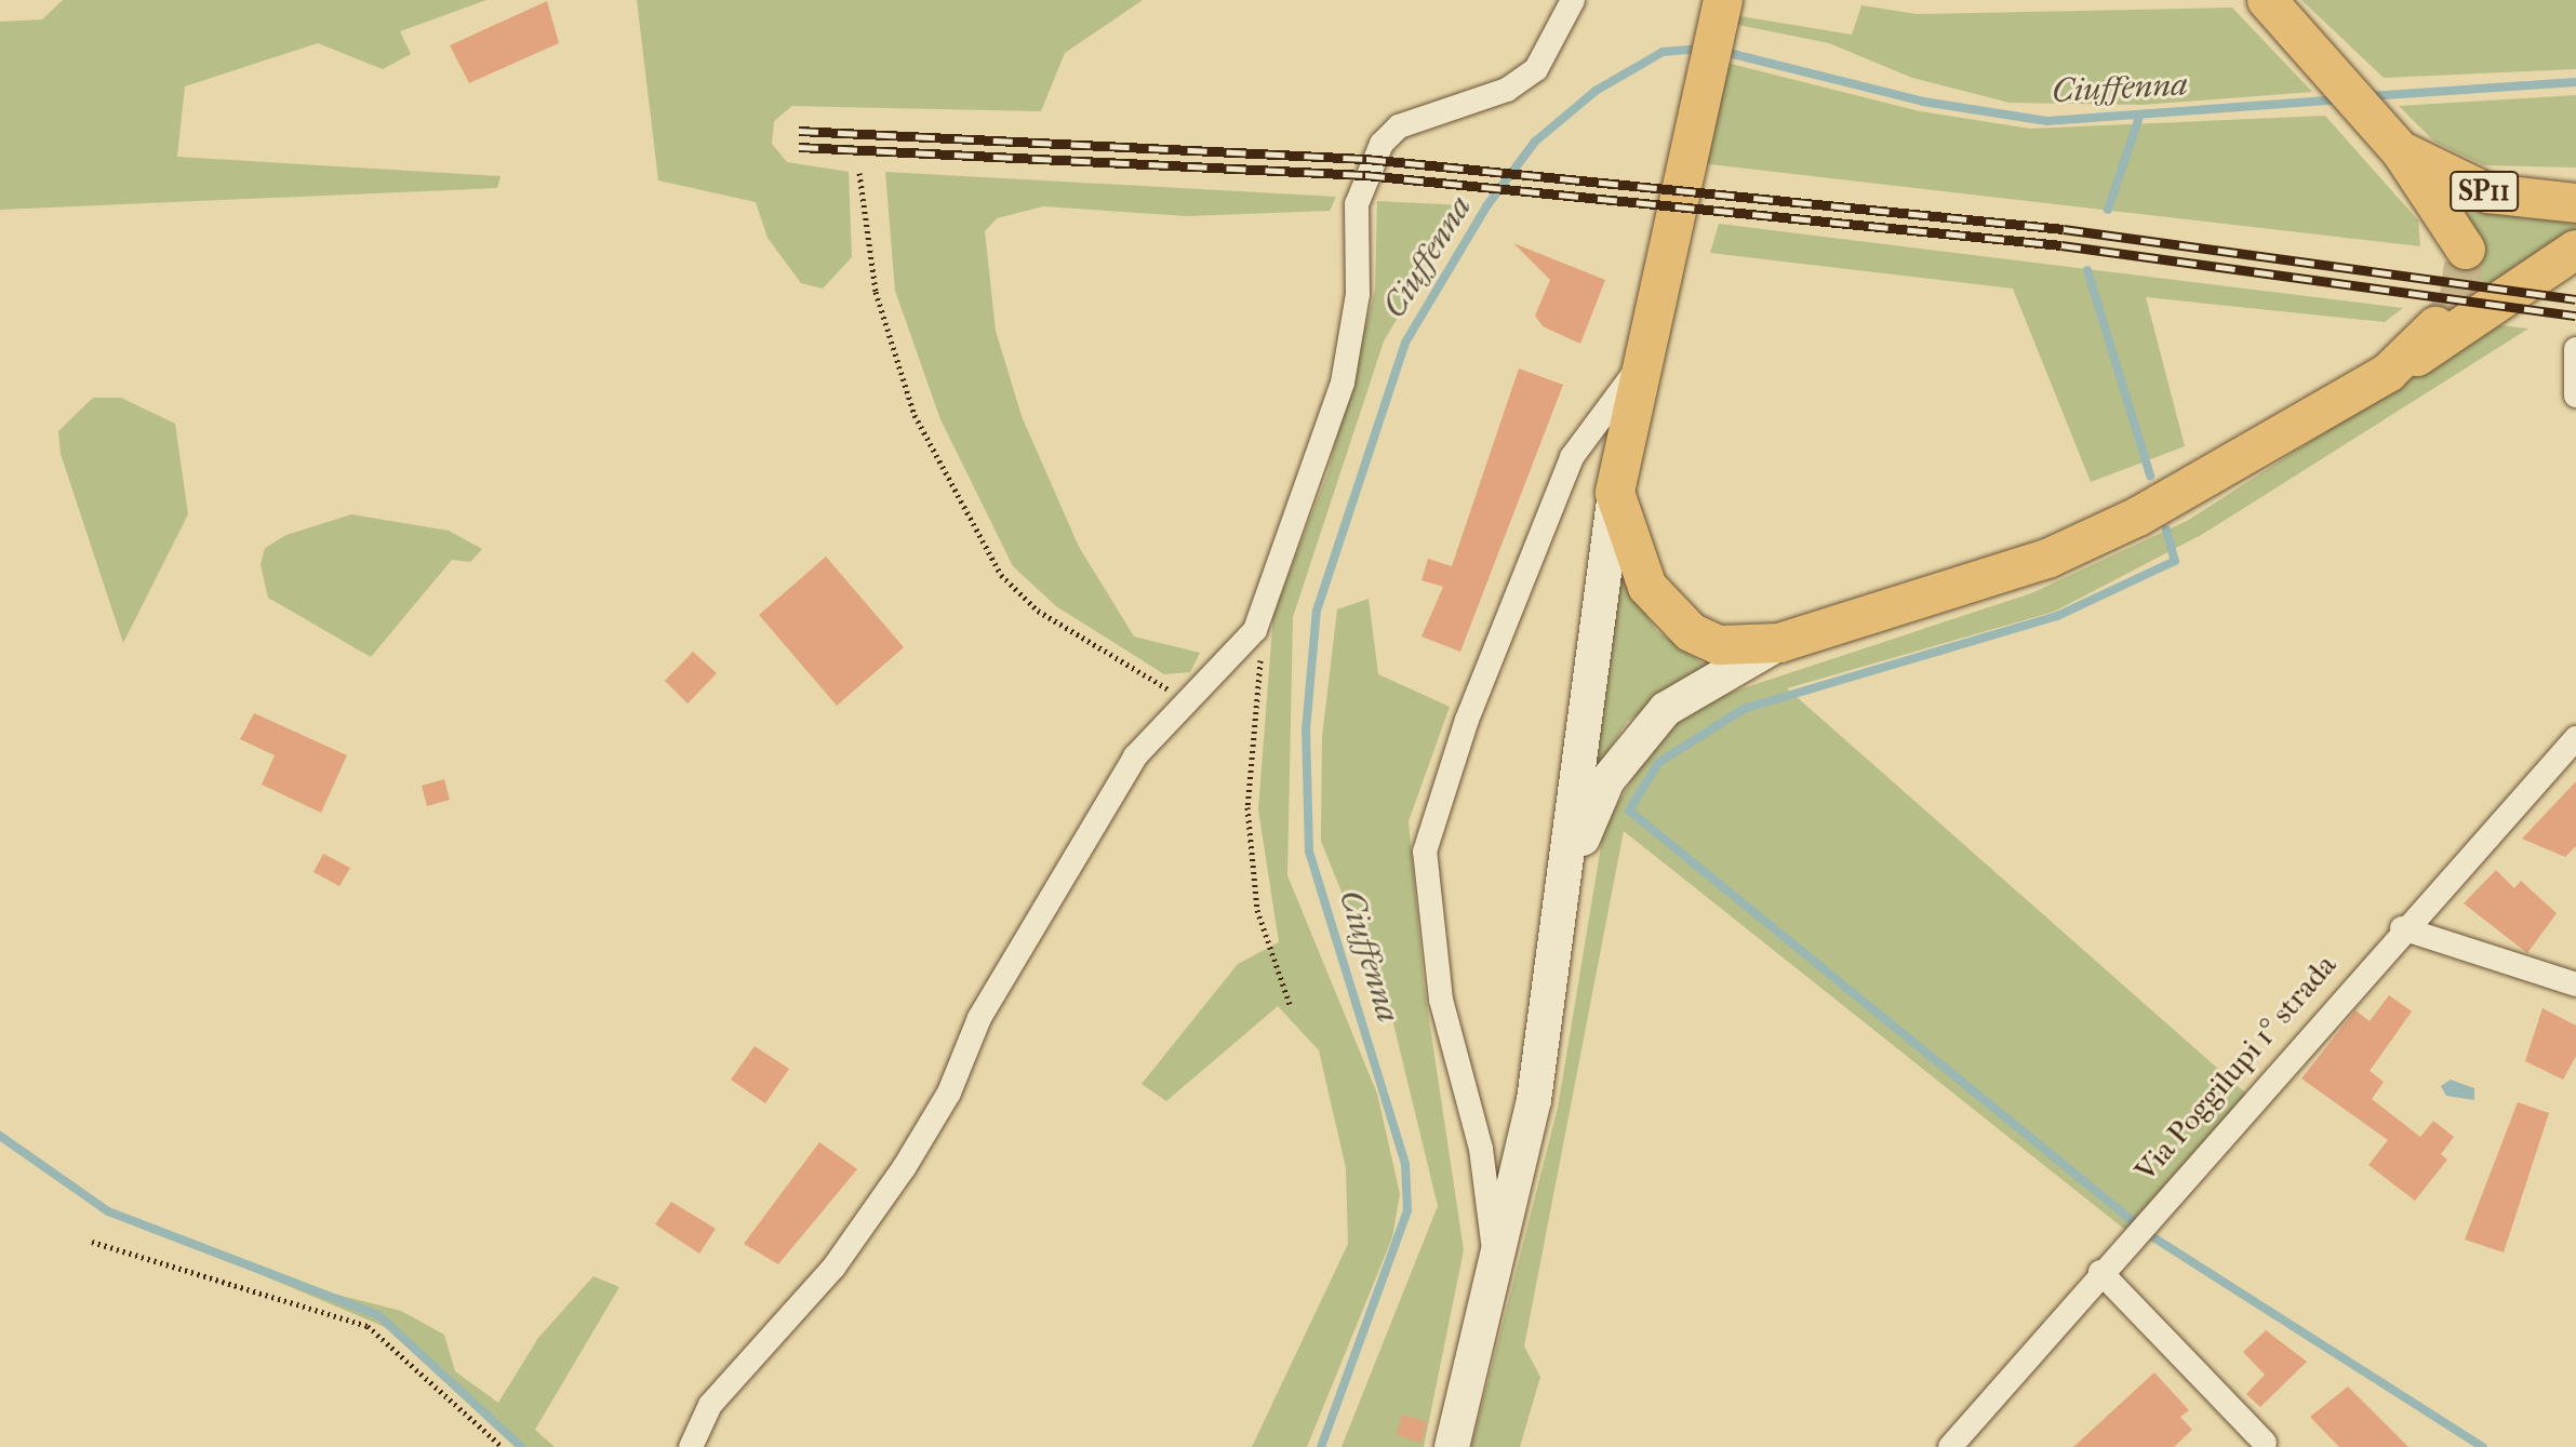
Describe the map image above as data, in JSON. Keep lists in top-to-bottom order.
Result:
{
  "streets": {
    "main road": ["SP11"],
    "street": ["Via Poggilupi 1° strada"]
  },
  "water": ["Ciuffenna"]
}
